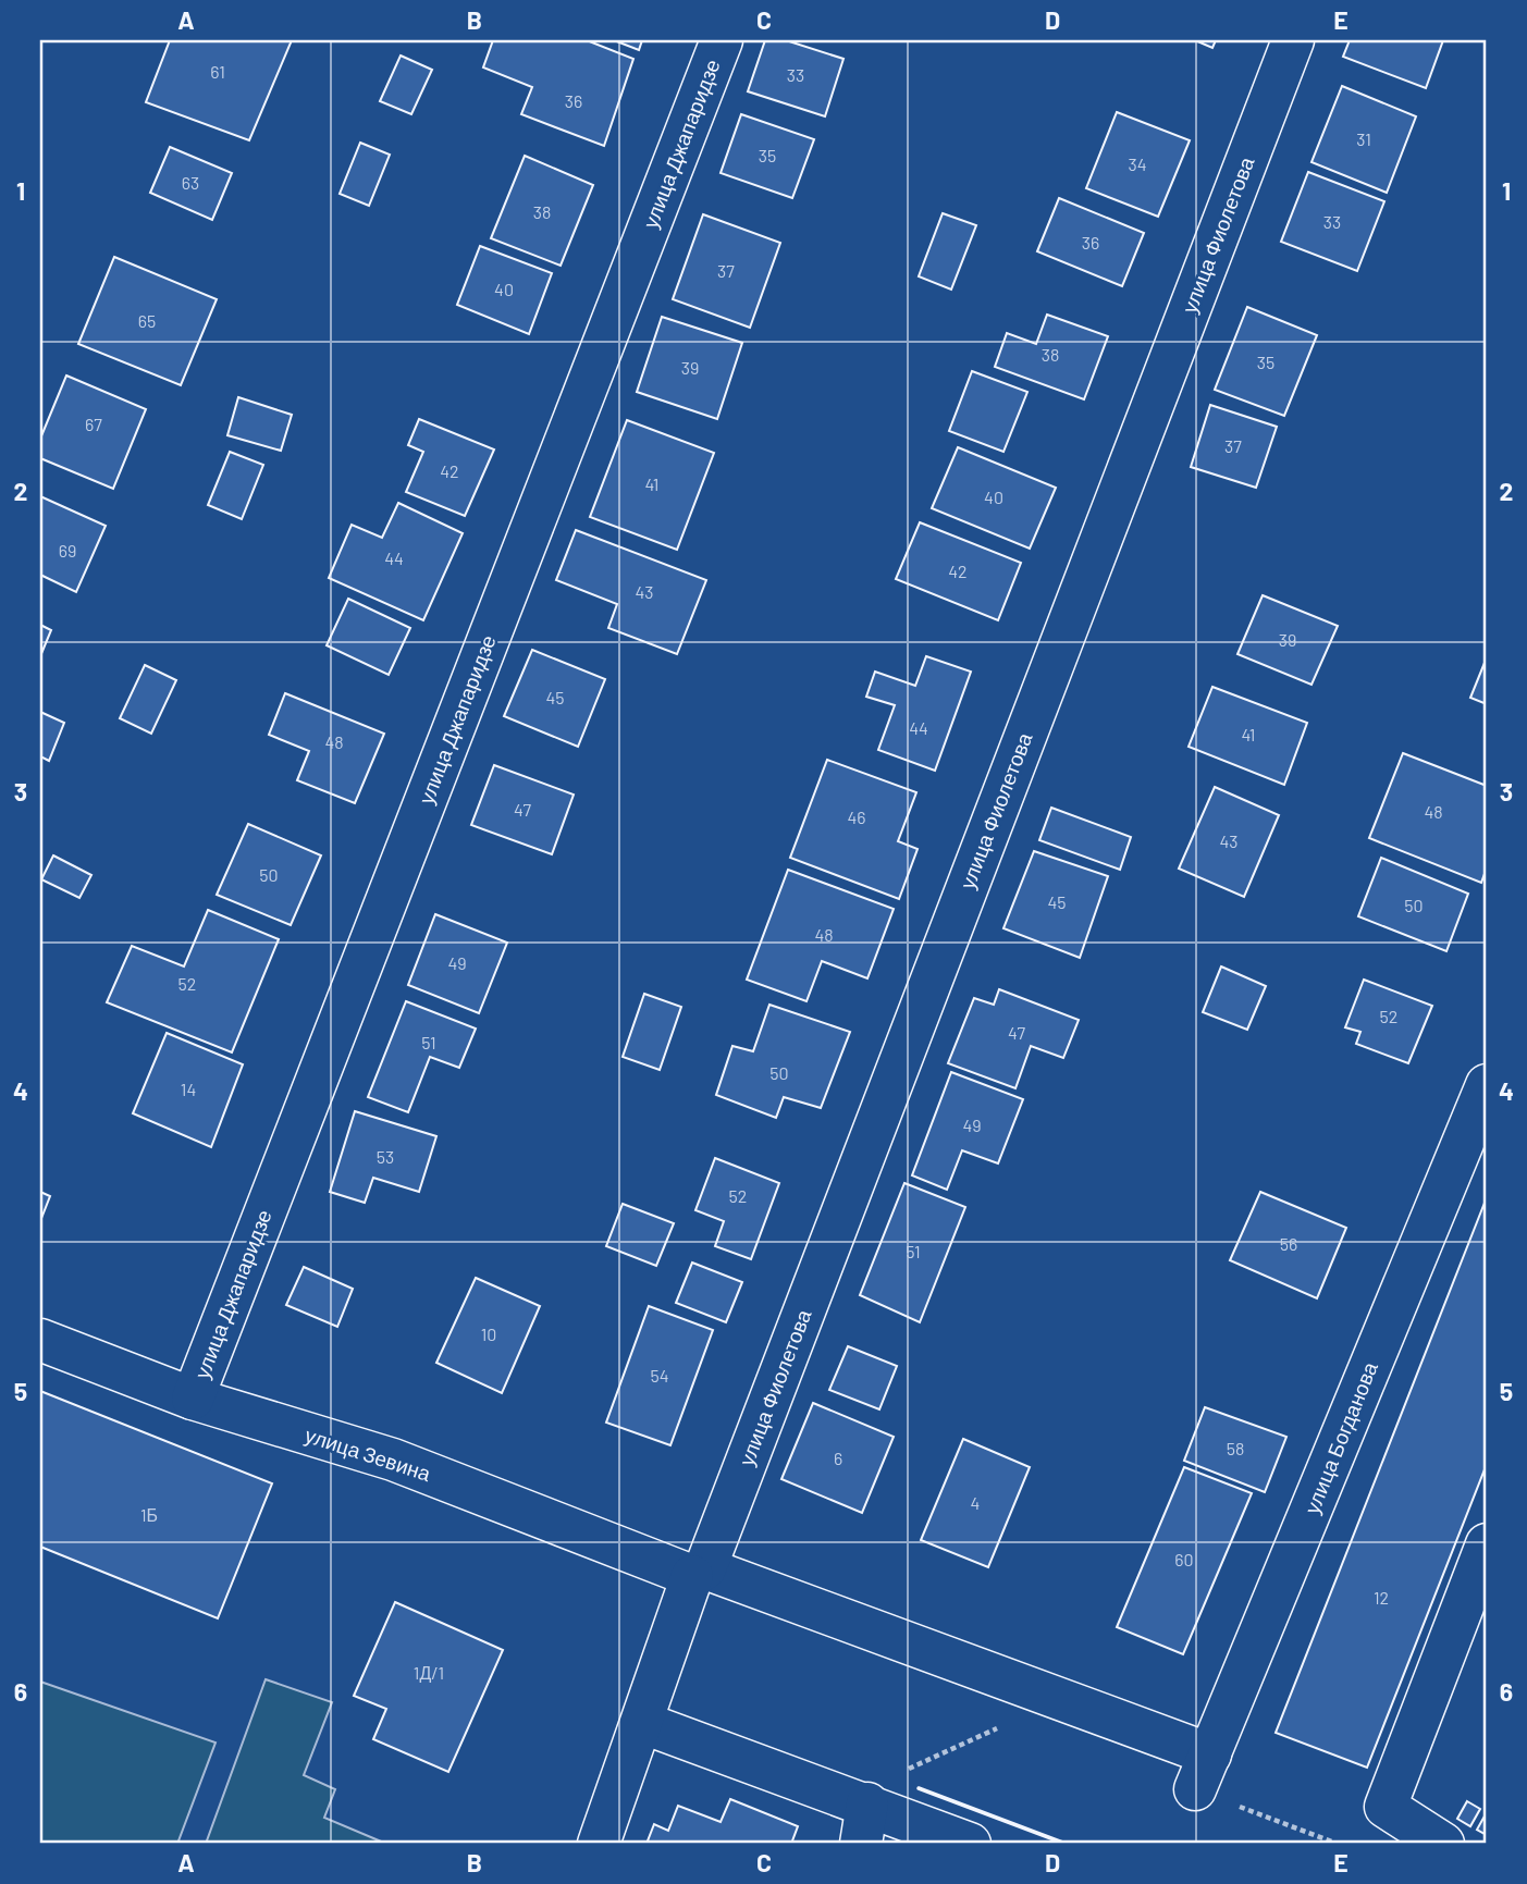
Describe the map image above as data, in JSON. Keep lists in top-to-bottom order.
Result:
{
  "streets": {
    "street": [
      "улица Джапаридзе",
      "улица Фиолетова",
      "улица Богданова",
      "улица Зевина"
    ]
  },
  "crossings": [
    ["улица Джапаридзе", "улица Зевина"],
    ["улица Фиолетова", "улица Зевина"],
    ["улица Богданова", "улица Зевина"]
  ],
  "house_numbers": [
    "61",
    "33",
    "36",
    "31",
    "35",
    "34",
    "63",
    "38",
    "33",
    "36",
    "37",
    "40",
    "65",
    "38",
    "35",
    "39",
    "67",
    "37",
    "42",
    "41",
    "40",
    "69",
    "44",
    "42",
    "43",
    "39",
    "45",
    "44",
    "41",
    "48",
    "47",
    "48",
    "46",
    "43",
    "50",
    "45",
    "50",
    "48",
    "49",
    "52",
    "52",
    "47",
    "51",
    "50",
    "14",
    "49",
    "53",
    "52",
    "56",
    "51",
    "10",
    "54",
    "58",
    "6",
    "4",
    "1Б",
    "60",
    "12",
    "1Д/1"
  ],
  "grid": {
    "columns": [
      "A",
      "B",
      "C",
      "D",
      "E"
    ],
    "rows": [
      "1",
      "2",
      "3",
      "4",
      "5",
      "6"
    ]
  }
}
